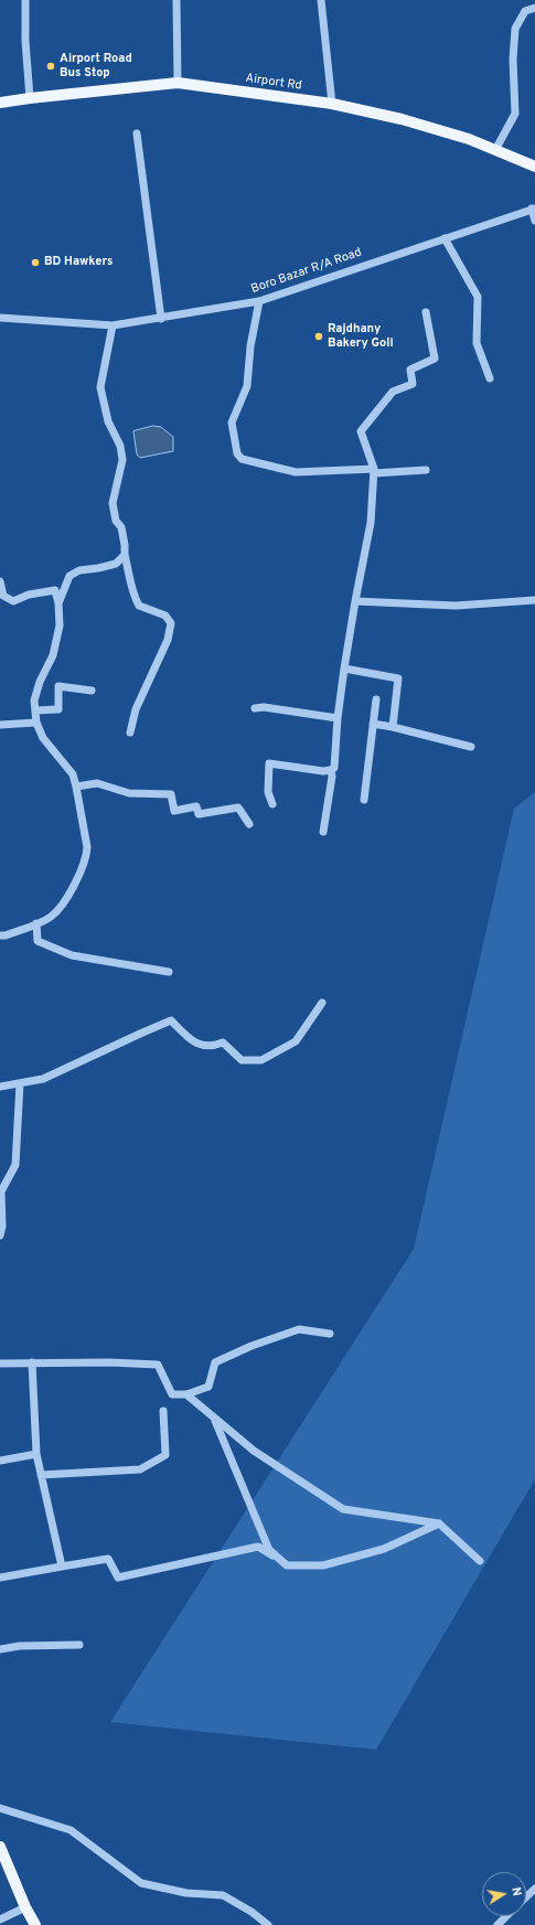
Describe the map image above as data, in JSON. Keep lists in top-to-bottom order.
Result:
{
  "streets": {
    "main road": ["Airport Rd"],
    "street": ["Boro Bazar R/A Road"]
  },
  "places": ["Airport Road Bus Stop", "BD Hawkers", "Rajdhany Bakery Goli"],
  "north": "right"
}
